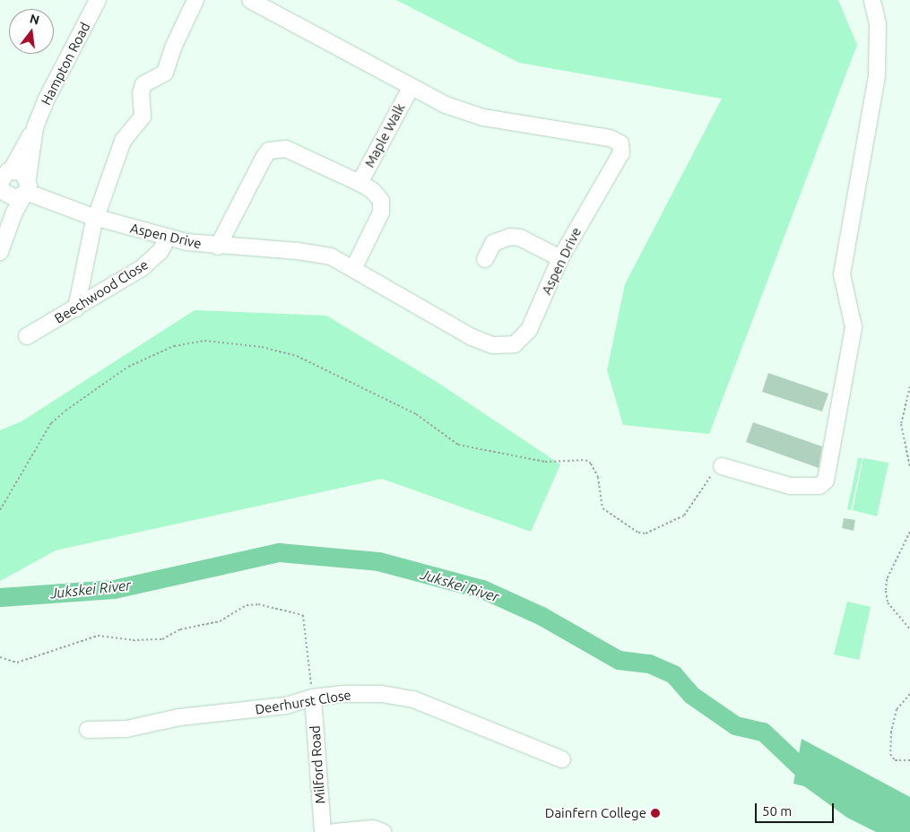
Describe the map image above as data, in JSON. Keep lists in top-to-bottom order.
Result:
{
  "streets": {
    "street": [
      "Hampton Road",
      "Maple Walk",
      "Aspen Drive",
      "Beechwood Close",
      "Deerhurst Close",
      "Milford Road"
    ]
  },
  "crossings": [
    ["Hampton Road", "Aspen Drive"],
    ["Maple Walk", "Aspen Drive"],
    ["Aspen Drive", "Beechwood Close"],
    ["Deerhurst Close", "Milford Road"]
  ],
  "water": ["Jukskei River"],
  "places": ["Dainfern College"],
  "scale_bar": "50 m",
  "north": "top"
}
